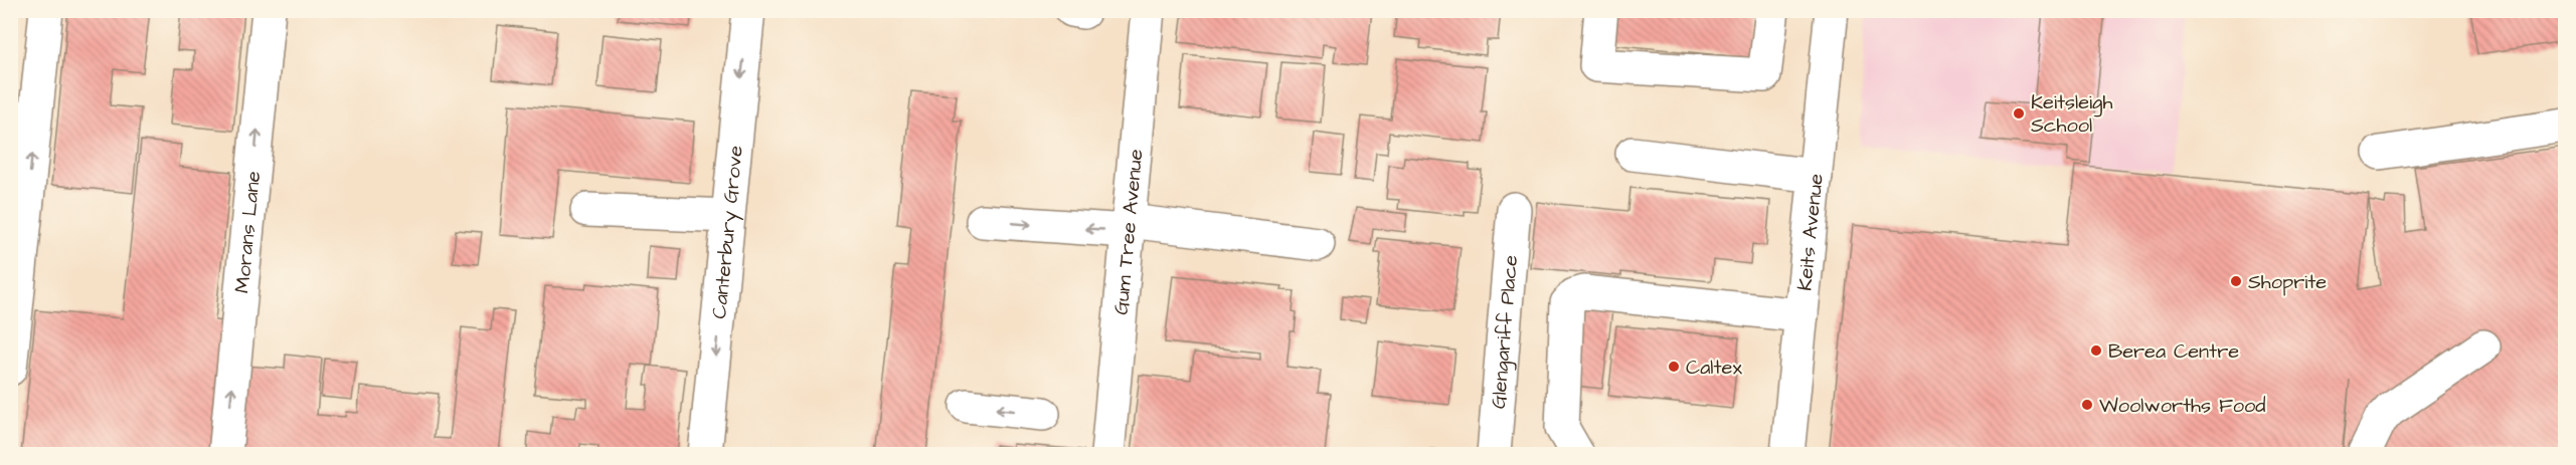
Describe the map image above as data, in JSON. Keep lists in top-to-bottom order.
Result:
{
  "streets": {
    "street": [
      "Canterbury Grove",
      "Gum Tree Avenue",
      "Morans Lane",
      "Keits Avenue",
      "Glengariff Place"
    ]
  },
  "one_way": ["Canterbury Grove"],
  "places": [
    "Keitsleigh School",
    "Shoprite",
    "Berea Centre",
    "Caltex",
    "Woolworths Food"
  ]
}
